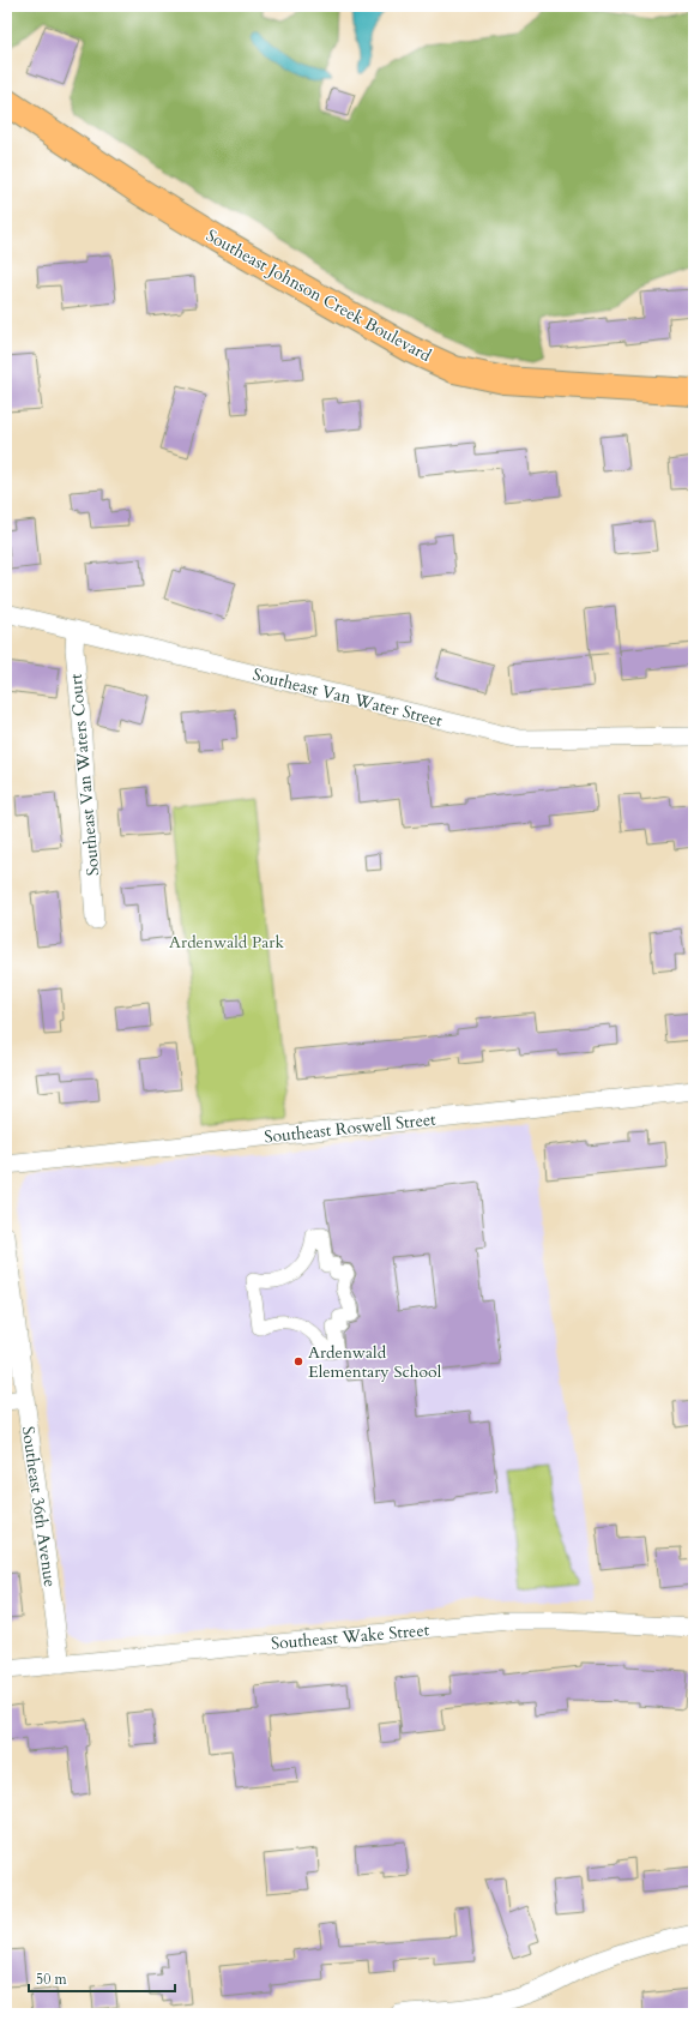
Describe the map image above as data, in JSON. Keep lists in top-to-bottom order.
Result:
{
  "streets": {
    "main road": ["Southeast Johnson Creek Boulevard"],
    "street": [
      "Southeast Van Water Street",
      "Southeast Van Waters Court",
      "Southeast Roswell Street",
      "Southeast 36th Avenue",
      "Southeast Wake Street"
    ]
  },
  "crossings": [
    ["Southeast Van Water Street", "Southeast Van Waters Court"],
    ["Southeast 36th Avenue", "Southeast Wake Street"]
  ],
  "parks": ["Ardenwald Park"],
  "places": ["Ardenwald Elementary School"],
  "scale_bar": "50 m"
}
